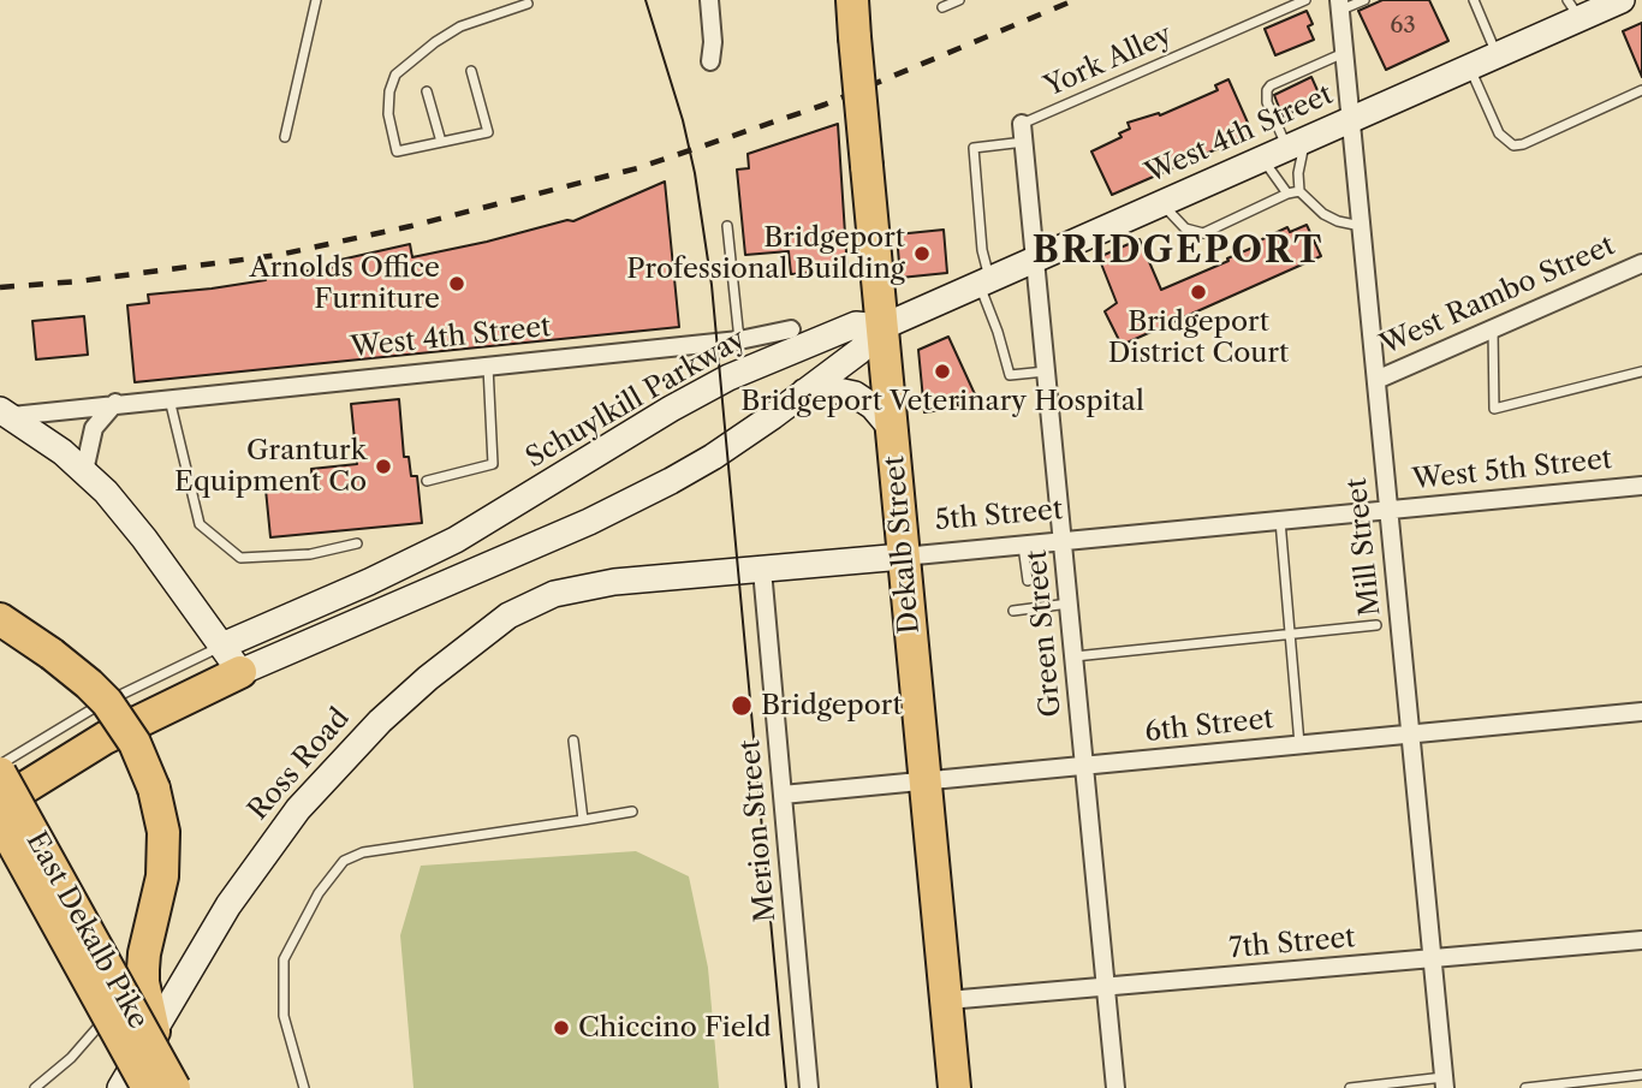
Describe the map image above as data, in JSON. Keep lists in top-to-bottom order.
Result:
{
  "streets": {
    "highway": ["Dekalb Street", "East Dekalb Pike"],
    "main road": [
      "West 4th Street",
      "Schuylkill Parkway",
      "5th Street",
      "Ross Road"
    ],
    "street": [
      "West Rambo Street",
      "West 5th Street",
      "Mill Street",
      "Green Street",
      "6th Street",
      "Merion Street",
      "7th Street"
    ],
    "lane": ["York Alley"]
  },
  "crossings": [
    ["York Alley", "West 4th Street"],
    ["York Alley", "Green Street"],
    ["West 4th Street", "Schuylkill Parkway"],
    ["West 4th Street", "Dekalb Street"],
    ["West 4th Street", "Mill Street"],
    ["West 4th Street", "Green Street"],
    ["West Rambo Street", "Mill Street"],
    ["Schuylkill Parkway", "Dekalb Street"],
    ["West 5th Street", "5th Street"],
    ["West 5th Street", "Mill Street"],
    ["5th Street", "Dekalb Street"],
    ["5th Street", "Mill Street"],
    ["5th Street", "Green Street"],
    ["5th Street", "Ross Road"],
    ["5th Street", "Merion Street"],
    ["Dekalb Street", "6th Street"],
    ["Dekalb Street", "7th Street"],
    ["Mill Street", "6th Street"],
    ["Mill Street", "7th Street"],
    ["Green Street", "6th Street"],
    ["Green Street", "7th Street"],
    ["6th Street", "Merion Street"]
  ],
  "districts": ["BRIDGEPORT"],
  "places": [
    "Bridgeport Professional Building",
    "Arnolds Office Furniture",
    "Bridgeport District Court",
    "Bridgeport Veterinary Hospital",
    "Granturk Equipment Co",
    "Bridgeport",
    "Chiccino Field"
  ],
  "house_numbers": ["63"]
}
